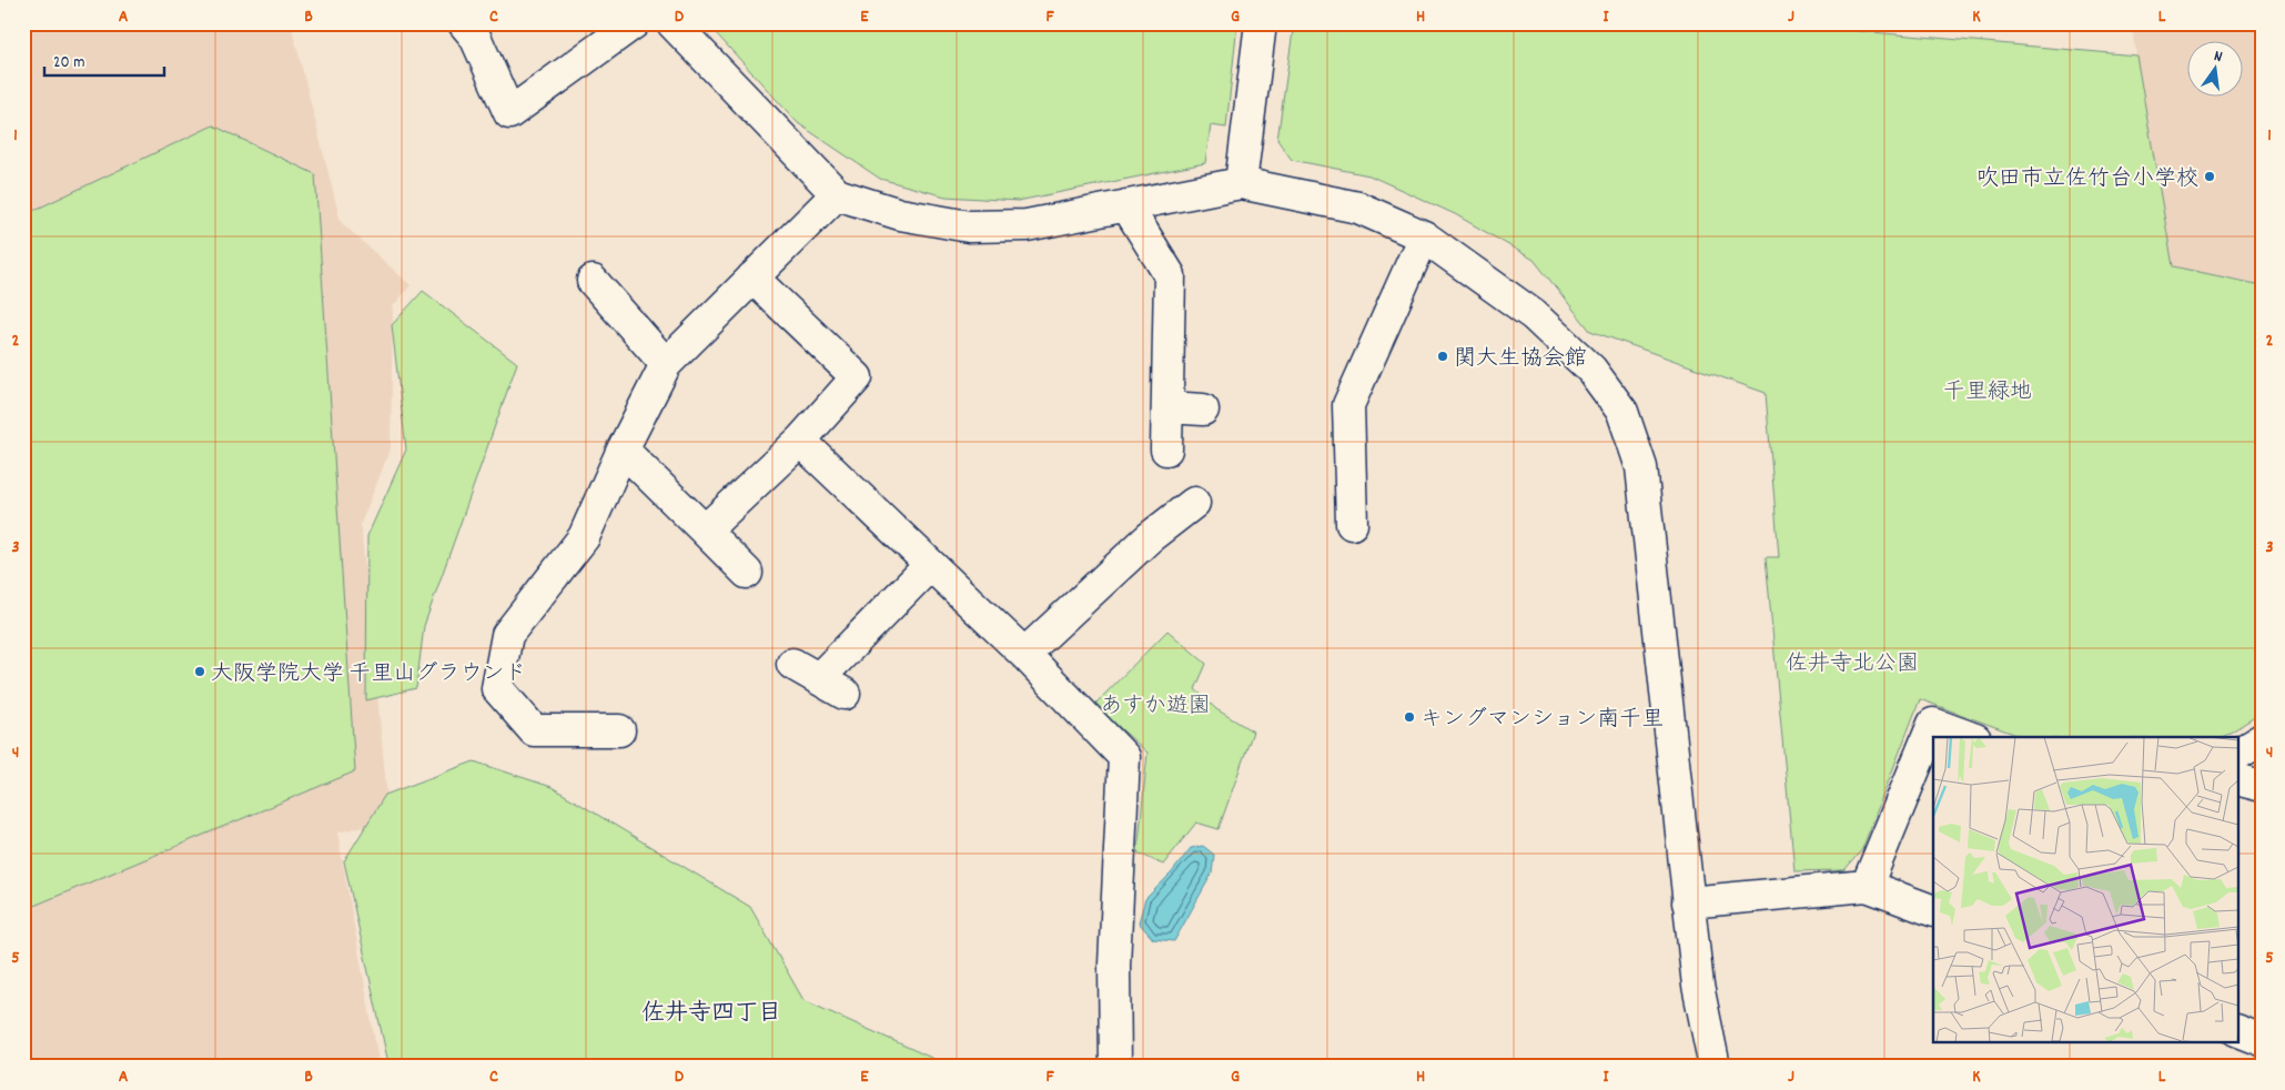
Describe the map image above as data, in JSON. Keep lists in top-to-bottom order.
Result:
{
  "districts": ["佐井寺四丁目"],
  "parks": ["千里緑地", "佐井寺北公園", "あすか遊園"],
  "places": [
    "吹田市立佐竹台小学校",
    "関大生協会館",
    "大阪学院大学 千里山グラウンド",
    "キングマンション南千里"
  ],
  "scale_bar": "20 m",
  "north": "top",
  "grid": {
    "columns": [
      "A",
      "B",
      "C",
      "D",
      "E",
      "F",
      "G",
      "H",
      "I",
      "J",
      "K",
      "L"
    ],
    "rows": [
      "1",
      "2",
      "3",
      "4",
      "5"
    ]
  }
}
